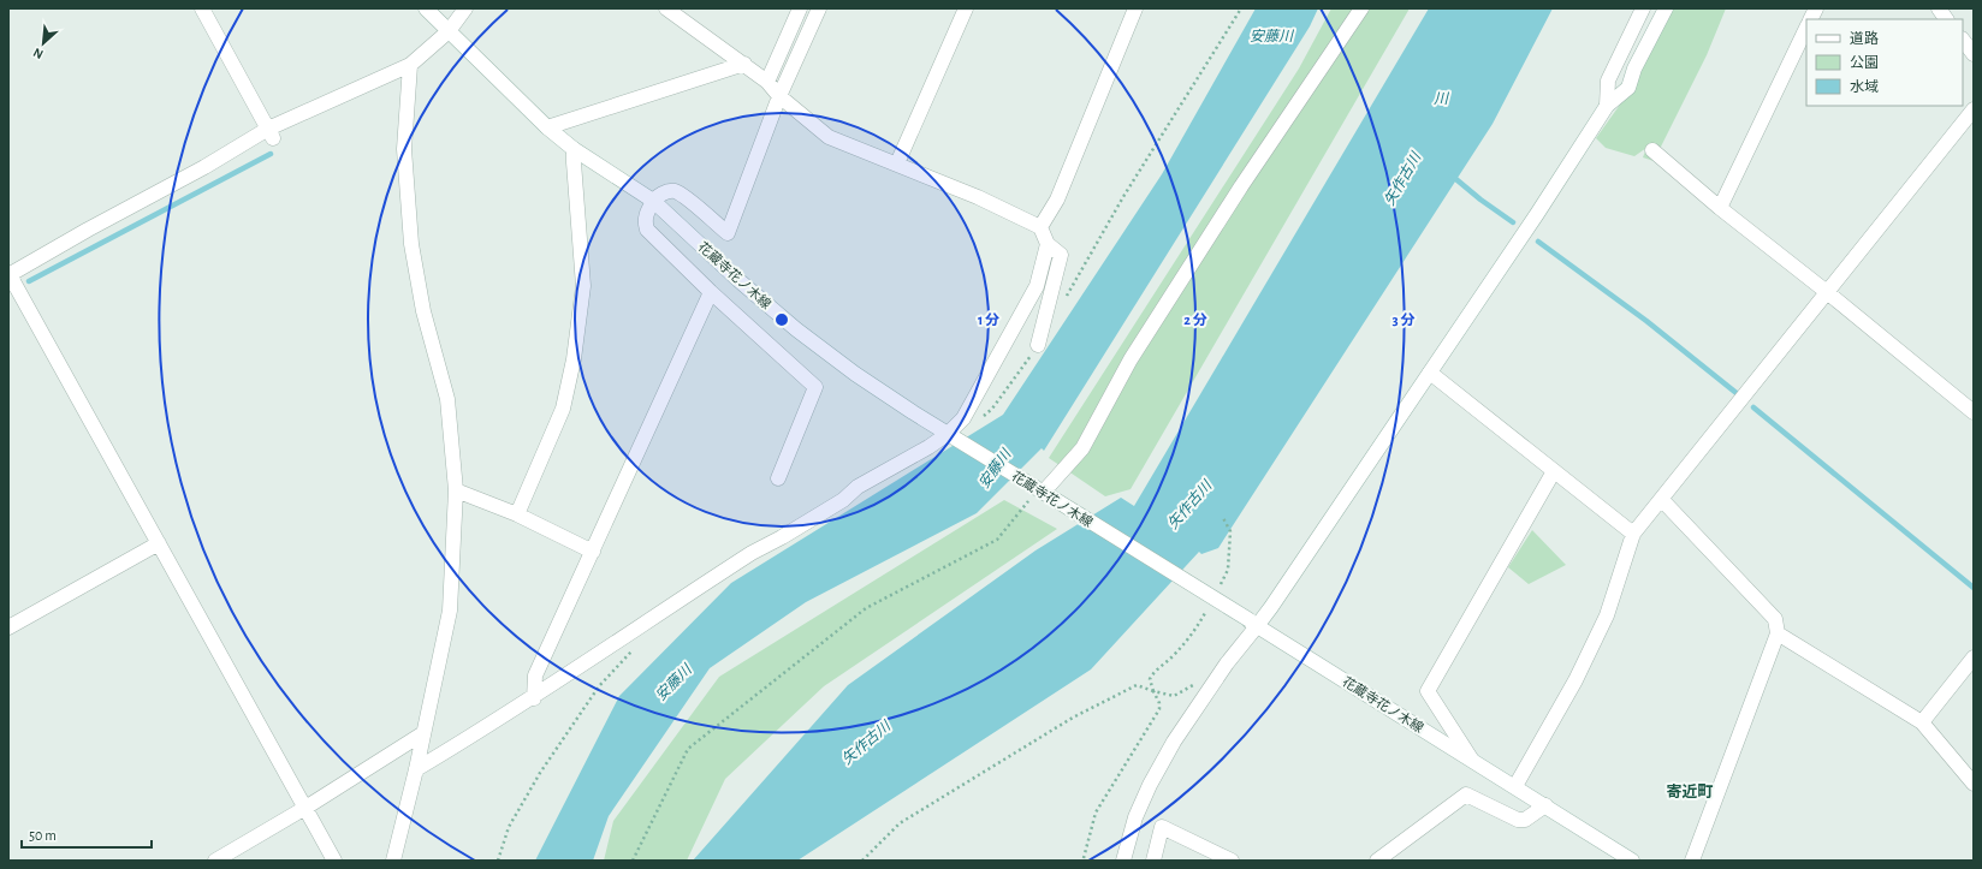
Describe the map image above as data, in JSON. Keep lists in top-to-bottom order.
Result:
{
  "streets": {
    "street": ["花蔵寺花ノ木線"]
  },
  "districts": ["寄近町"],
  "water": ["安藤川", "川", "矢作古川"],
  "legend": ["道路", "公園", "水域"],
  "scale_bar": "50 m",
  "north": "bottom left",
  "rings": ["1 分", "2 分", "3 分"]
}
